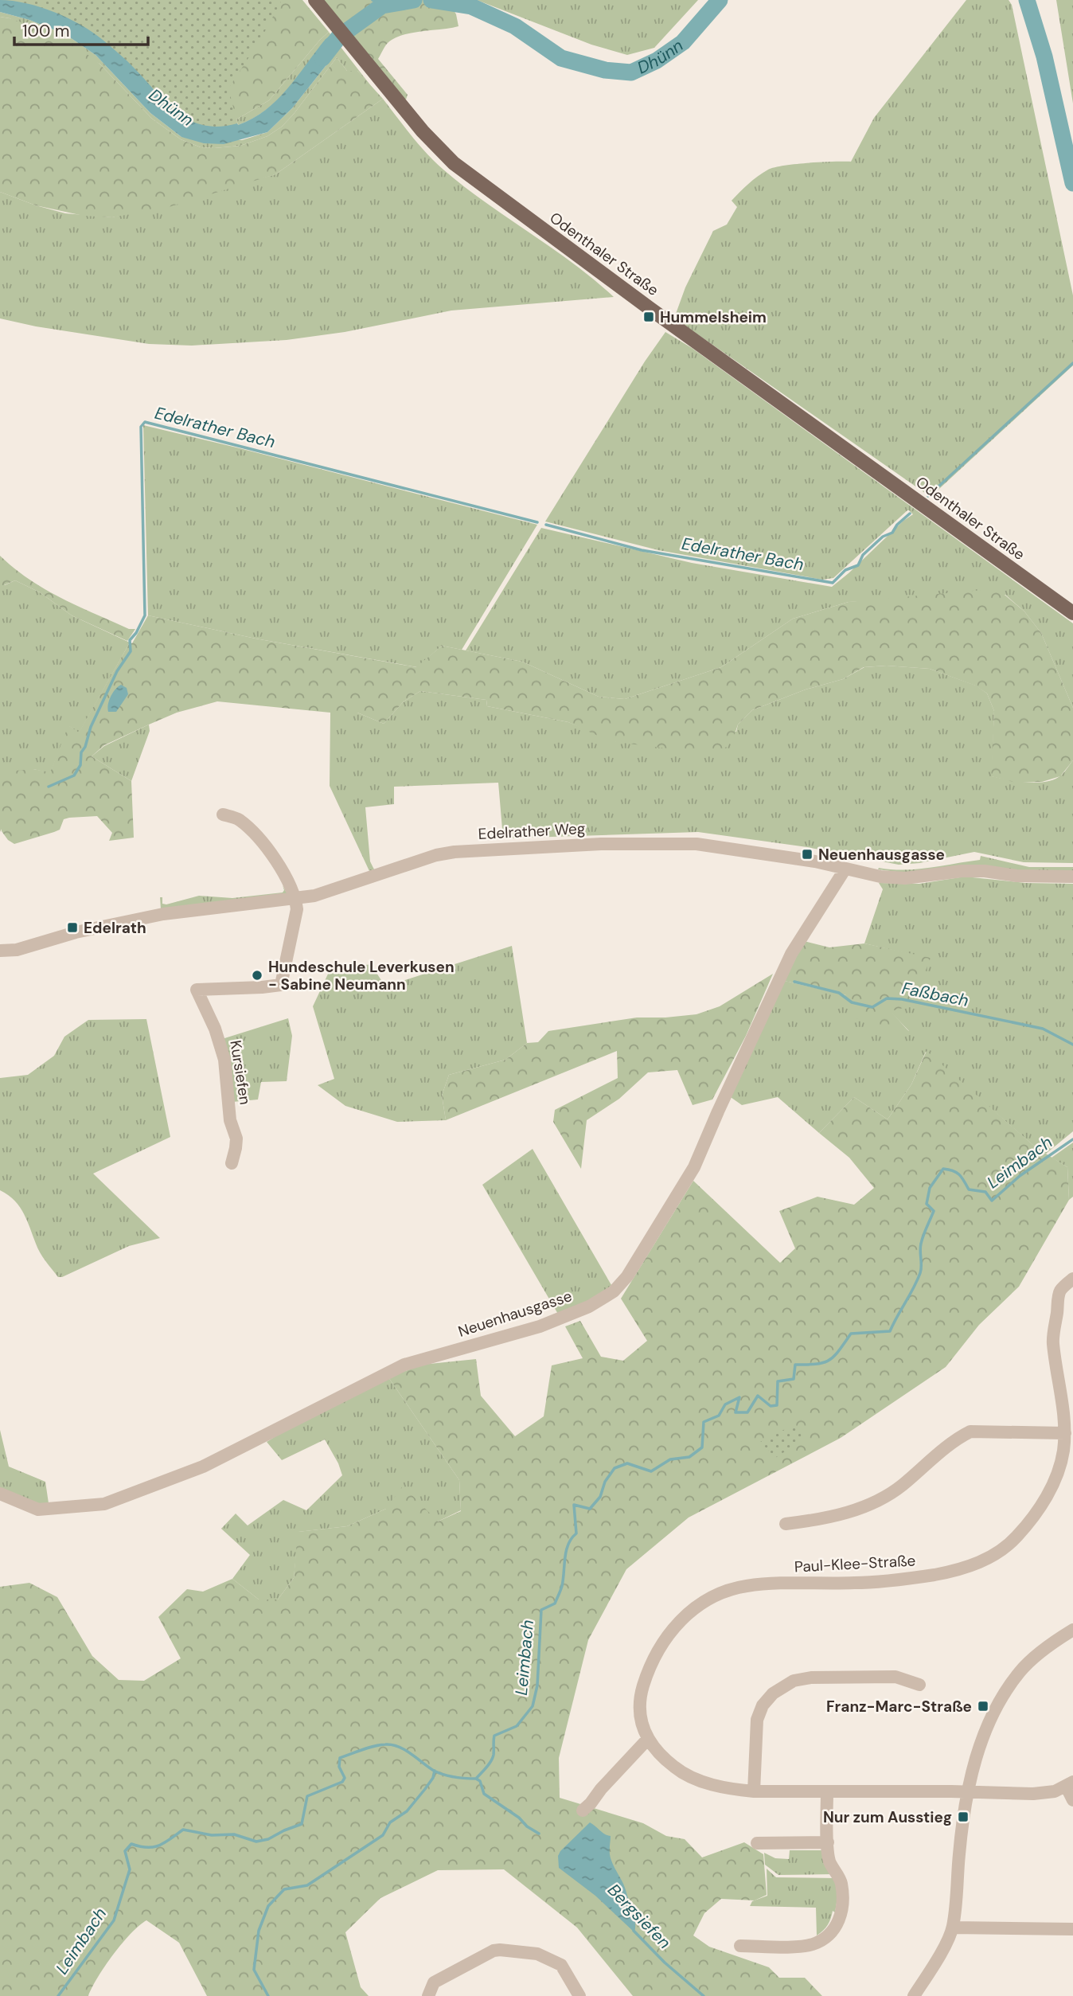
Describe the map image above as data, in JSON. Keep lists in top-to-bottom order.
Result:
{
  "streets": {
    "main road": ["Odenthaler Straße"],
    "street": [
      "Edelrather Weg",
      "Kursiefen",
      "Neuenhausgasse",
      "Paul-Klee-Straße"
    ]
  },
  "crossings": [
    ["Edelrather Weg", "Kursiefen"],
    ["Edelrather Weg", "Neuenhausgasse"]
  ],
  "water": [
    "Dhünn",
    "Edelrather Bach",
    "Faßbach",
    "Leimbach",
    "Bergsiefen"
  ],
  "places": {
    "transit": [
      "Hummelsheim",
      "Neuenhausgasse",
      "Edelrath",
      "Franz-Marc-Straße",
      "Nur zum Ausstieg"
    ],
    "other": ["Hundeschule Leverkusen - Sabine Neumann"]
  },
  "scale_bar": "100 m"
}
